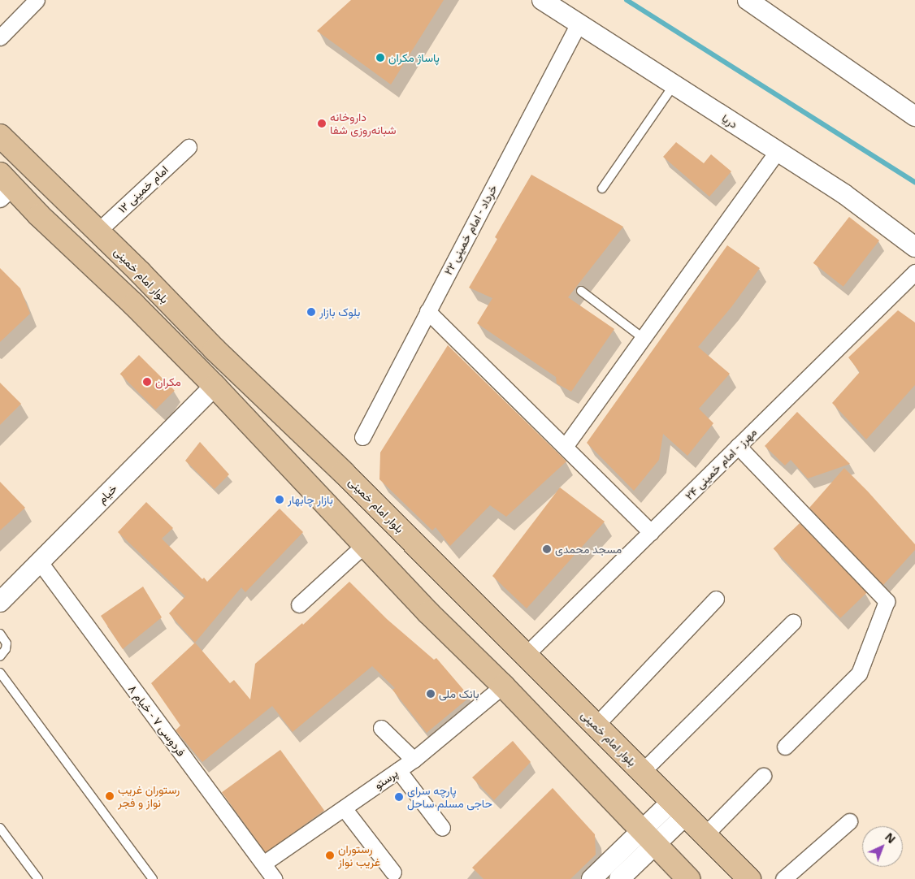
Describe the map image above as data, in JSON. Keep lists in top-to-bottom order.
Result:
{
  "streets": {
    "main road": ["بلوار امام خمینی"],
    "street": [
      "دریا",
      "امام خمینی ۱۲",
      "خرداد - امام خمینی ۲۲",
      "مهرز - امام خمینی ۲۴",
      "خیام",
      "فردوسی ۷ - خیام ۸",
      "پرستو"
    ]
  },
  "crossings": [
    ["دریا", "خرداد - امام خمینی ۲۲"],
    ["امام خمینی ۱۲", "بلوار امام خمینی"],
    ["بلوار امام خمینی", "مهرز - امام خمینی ۲۴"],
    ["خیام", "فردوسی ۷ - خیام ۸"],
    ["فردوسی ۷ - خیام ۸", "پرستو"]
  ],
  "places": [
    "پاساژ مکران",
    "داروخانه شبانه‌روزی شفا",
    "بلوک بازار",
    "مکران",
    "بازار چابهار",
    "مسجد محمدی",
    "بانک ملی",
    "رستوران غریب نواز و فجر",
    "پارچه سرای حاجی مسلم ساحل",
    "رستوران غریب نواز"
  ],
  "north": "top right"
}
